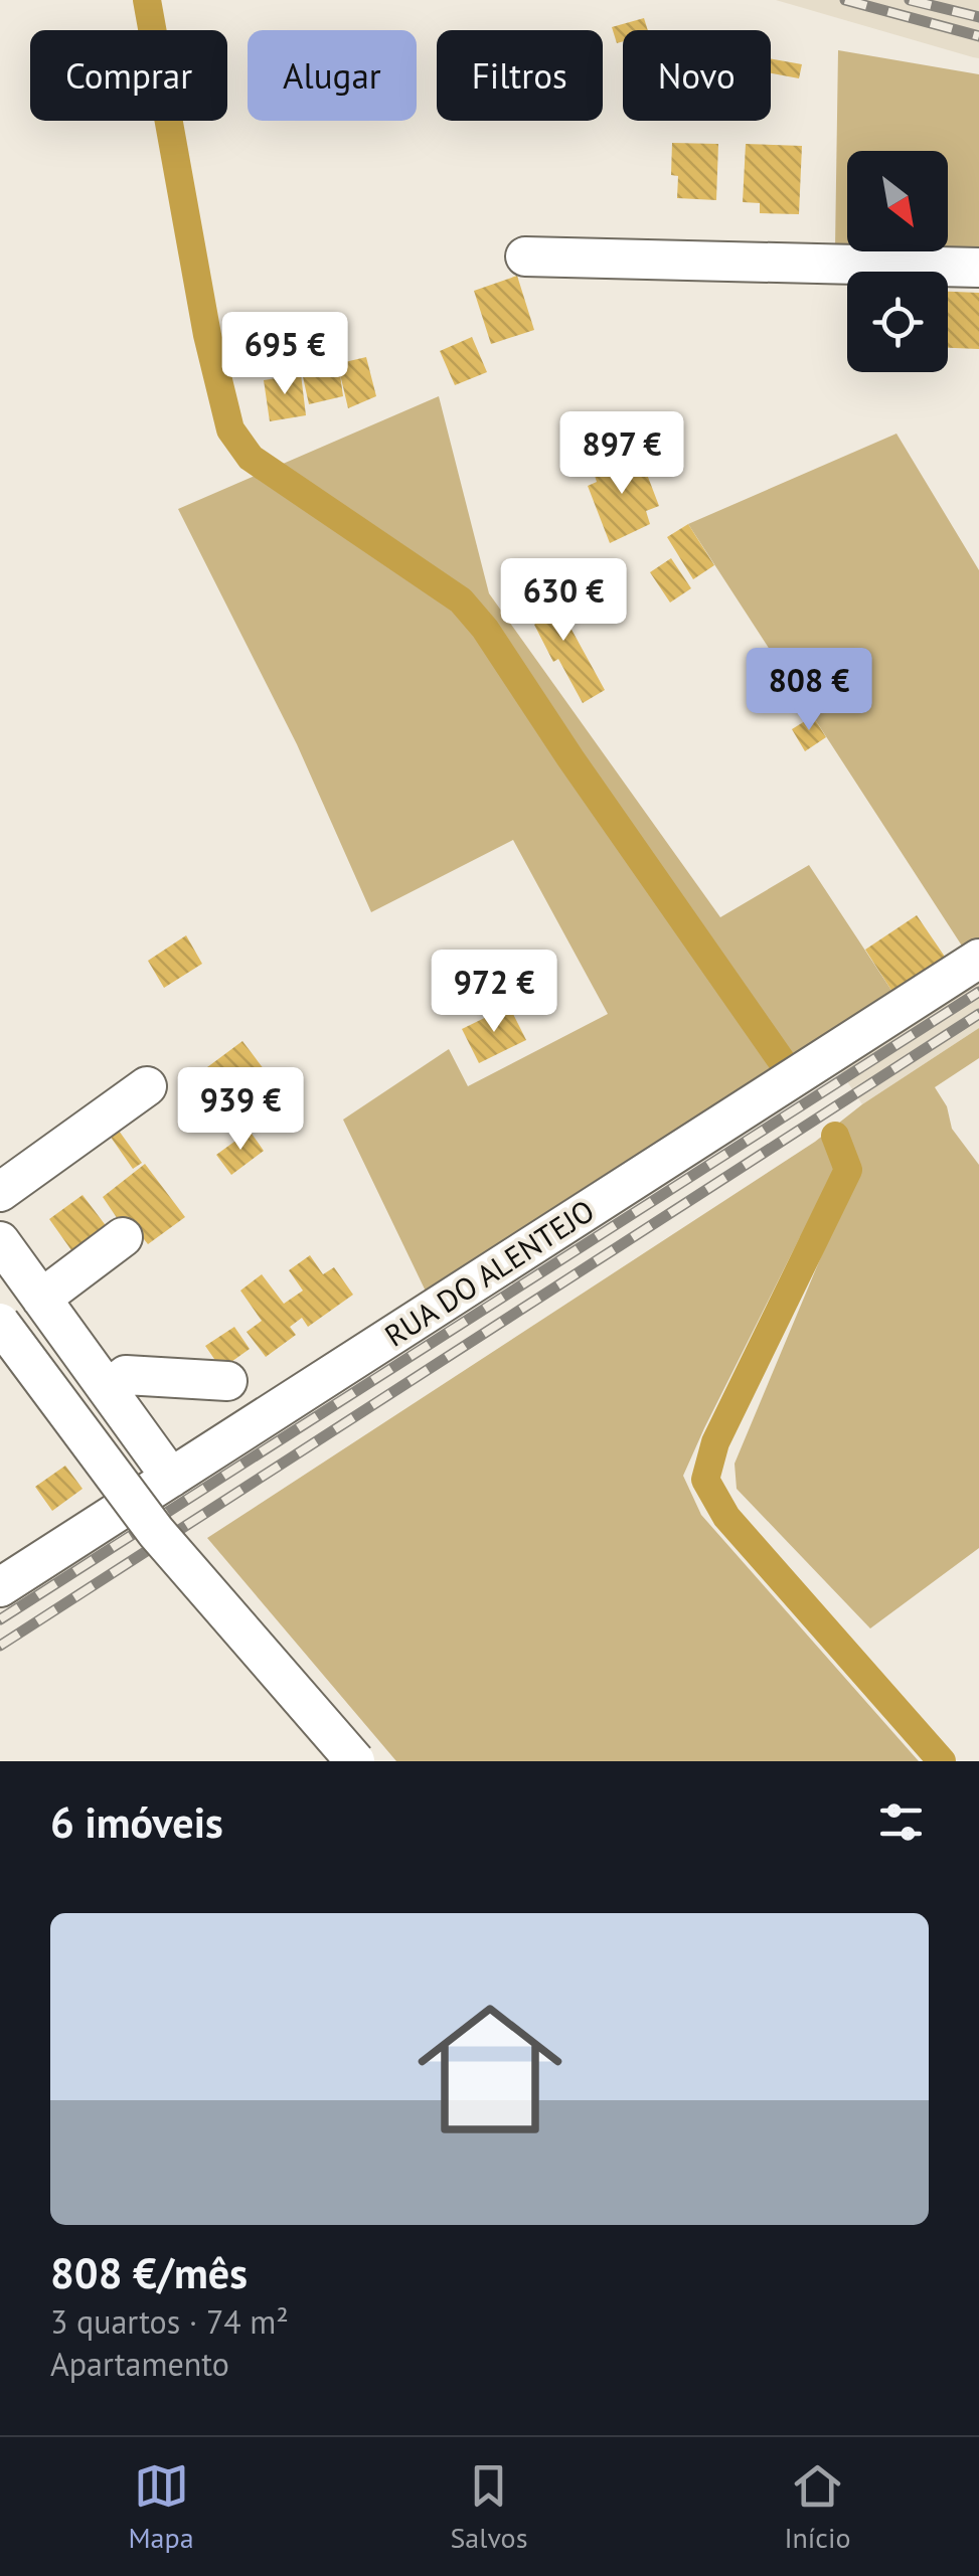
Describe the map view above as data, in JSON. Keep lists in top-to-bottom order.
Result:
{
  "streets": {
    "street": ["RUA DO ALENTEJO"]
  },
  "north": "bottom right",
  "page": {
    "chip": [
      "Comprar",
      "Alugar",
      "Filtros",
      "Novo"
    ],
    "price": [
      "695 €",
      "897 €",
      "630 €",
      "808 €",
      "972 €",
      "939 €"
    ],
    "heading": "6 imóveis",
    "list": [
      {
        "name": "808 €/mês",
        "note": "3 quartos · 74 m² · Apartamento"
      }
    ],
    "tabs": ["Mapa", "Salvos", "Início"]
  }
}
